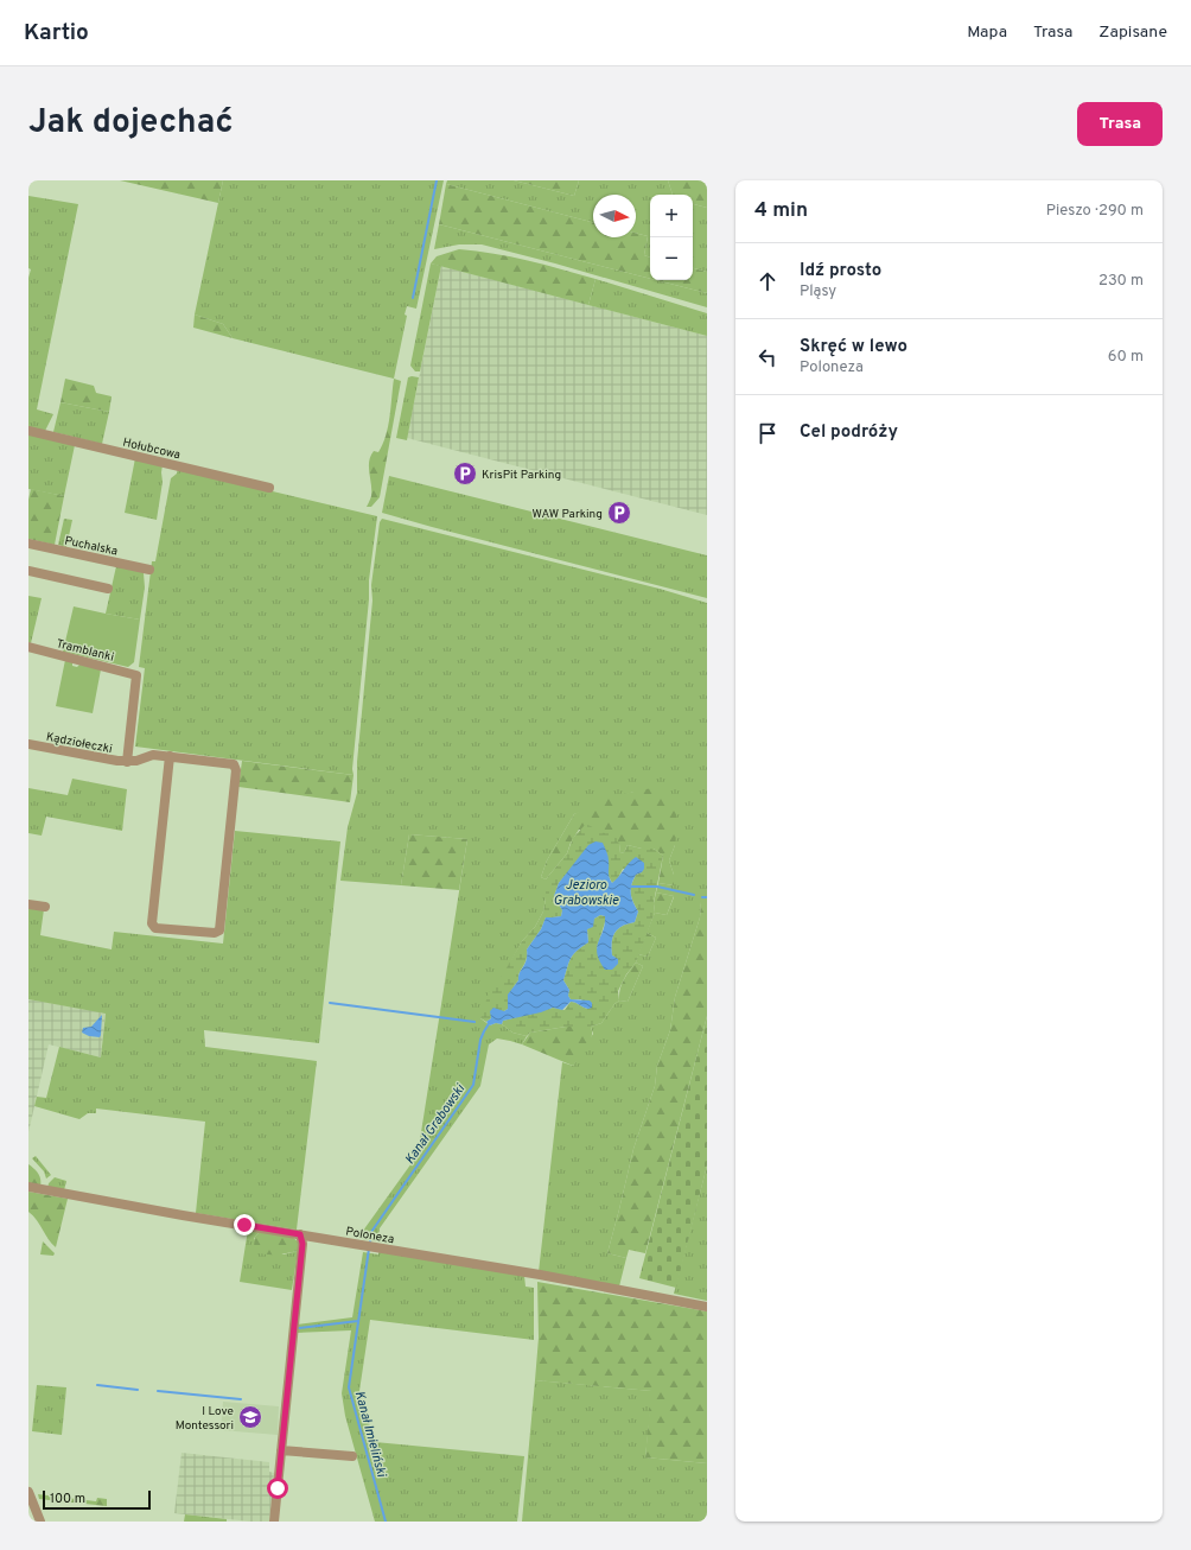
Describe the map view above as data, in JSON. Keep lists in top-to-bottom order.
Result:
{
  "streets": {
    "street": [
      "Hołubcowa",
      "Puchalska",
      "Tramblanki",
      "Kądziołeczki",
      "Poloneza"
    ]
  },
  "crossings": [
    ["Tramblanki", "Kądziołeczki"]
  ],
  "water": ["Jezioro Grabowskie", "Kanał Grabowski", "Kanał Imieliński"],
  "places": {
    "parking": ["KrisPit Parking", "WAW Parking"],
    "school or university": ["I Love Montessori"]
  },
  "scale_bar": "100 m",
  "north": "right",
  "page": {
    "header": "Kartio",
    "nav": ["Mapa", "Trasa", "Zapisane"],
    "title": "Jak dojechać",
    "buttons": "Trasa",
    "heading": ["4 min", "Pieszo · 290 m"],
    "map_buttons": ["+", "−"],
    "list": [
      ["Idź prosto", "Pląsy", "230 m"],
      ["Skręć w lewo", "Poloneza", "60 m"],
      "Cel podróży"
    ],
    "scale": "100 m"
  }
}
